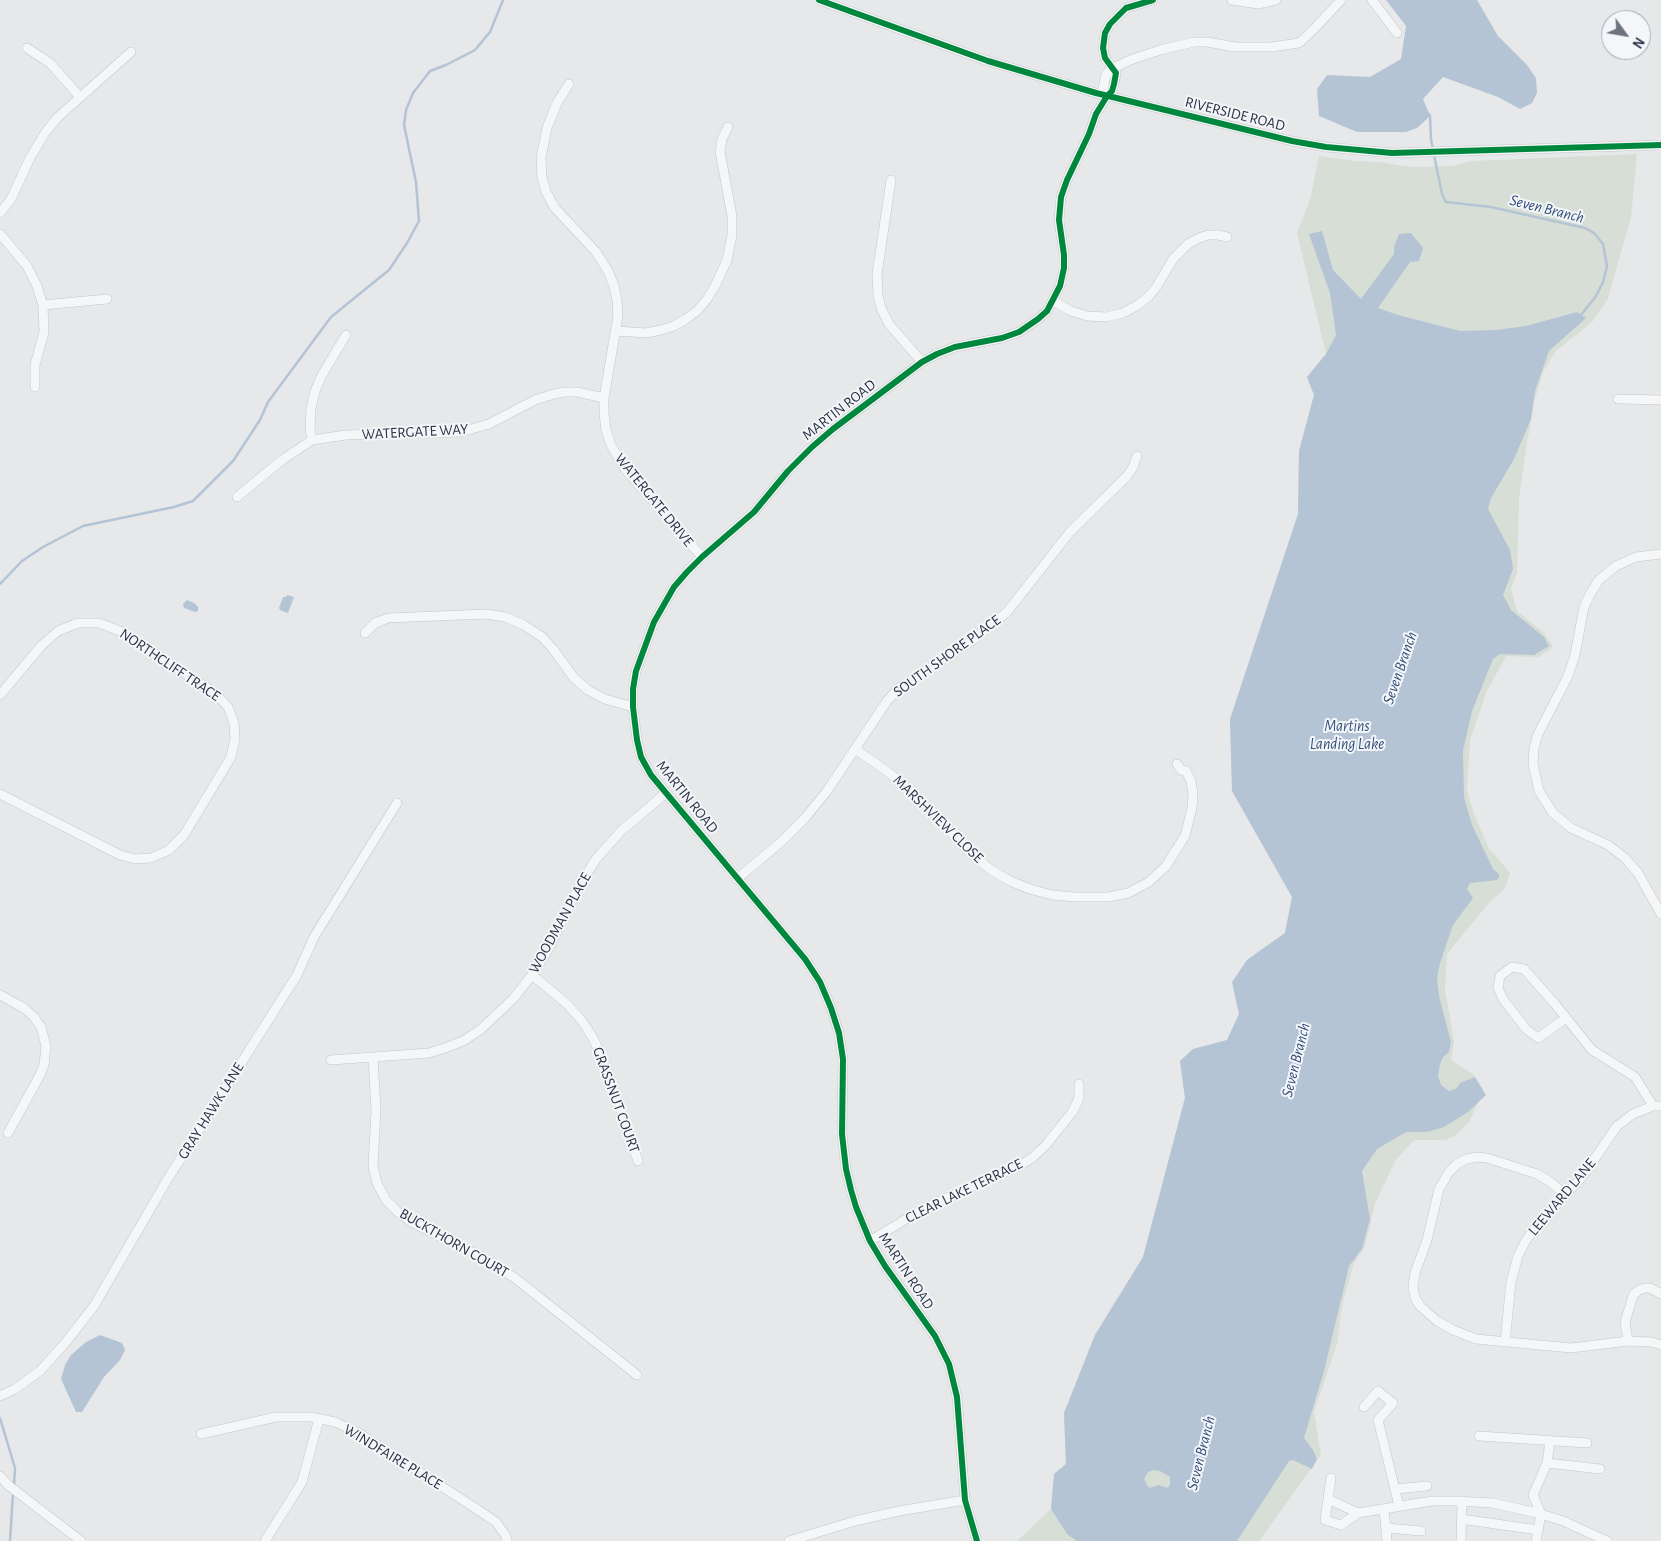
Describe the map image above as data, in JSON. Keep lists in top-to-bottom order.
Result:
{
  "streets": {
    "street": [
      "RIVERSIDE ROAD",
      "MARTIN ROAD",
      "WATERGATE WAY",
      "WATERGATE DRIVE",
      "SOUTH SHORE PLACE",
      "NORTHCLIFF TRACE",
      "MARSHVIEW CLOSE",
      "WOODMAN PLACE",
      "GRASSNUT COURT",
      "GRAY HAWK LANE",
      "CLEAR LAKE TERRACE",
      "LEEWARD LANE",
      "BUCKTHORN COURT",
      "WINDFAIRE PLACE"
    ]
  },
  "crossings": [
    ["RIVERSIDE ROAD", "MARTIN ROAD"],
    ["MARTIN ROAD", "WATERGATE DRIVE"],
    ["MARTIN ROAD", "SOUTH SHORE PLACE"],
    ["MARTIN ROAD", "WOODMAN PLACE"],
    ["MARTIN ROAD", "CLEAR LAKE TERRACE"],
    ["WATERGATE WAY", "WATERGATE DRIVE"],
    ["SOUTH SHORE PLACE", "MARSHVIEW CLOSE"],
    ["WOODMAN PLACE", "GRASSNUT COURT"],
    ["WOODMAN PLACE", "BUCKTHORN COURT"]
  ],
  "water": ["Seven Branch", "Martins Landing Lake"],
  "north": "bottom right"
}
